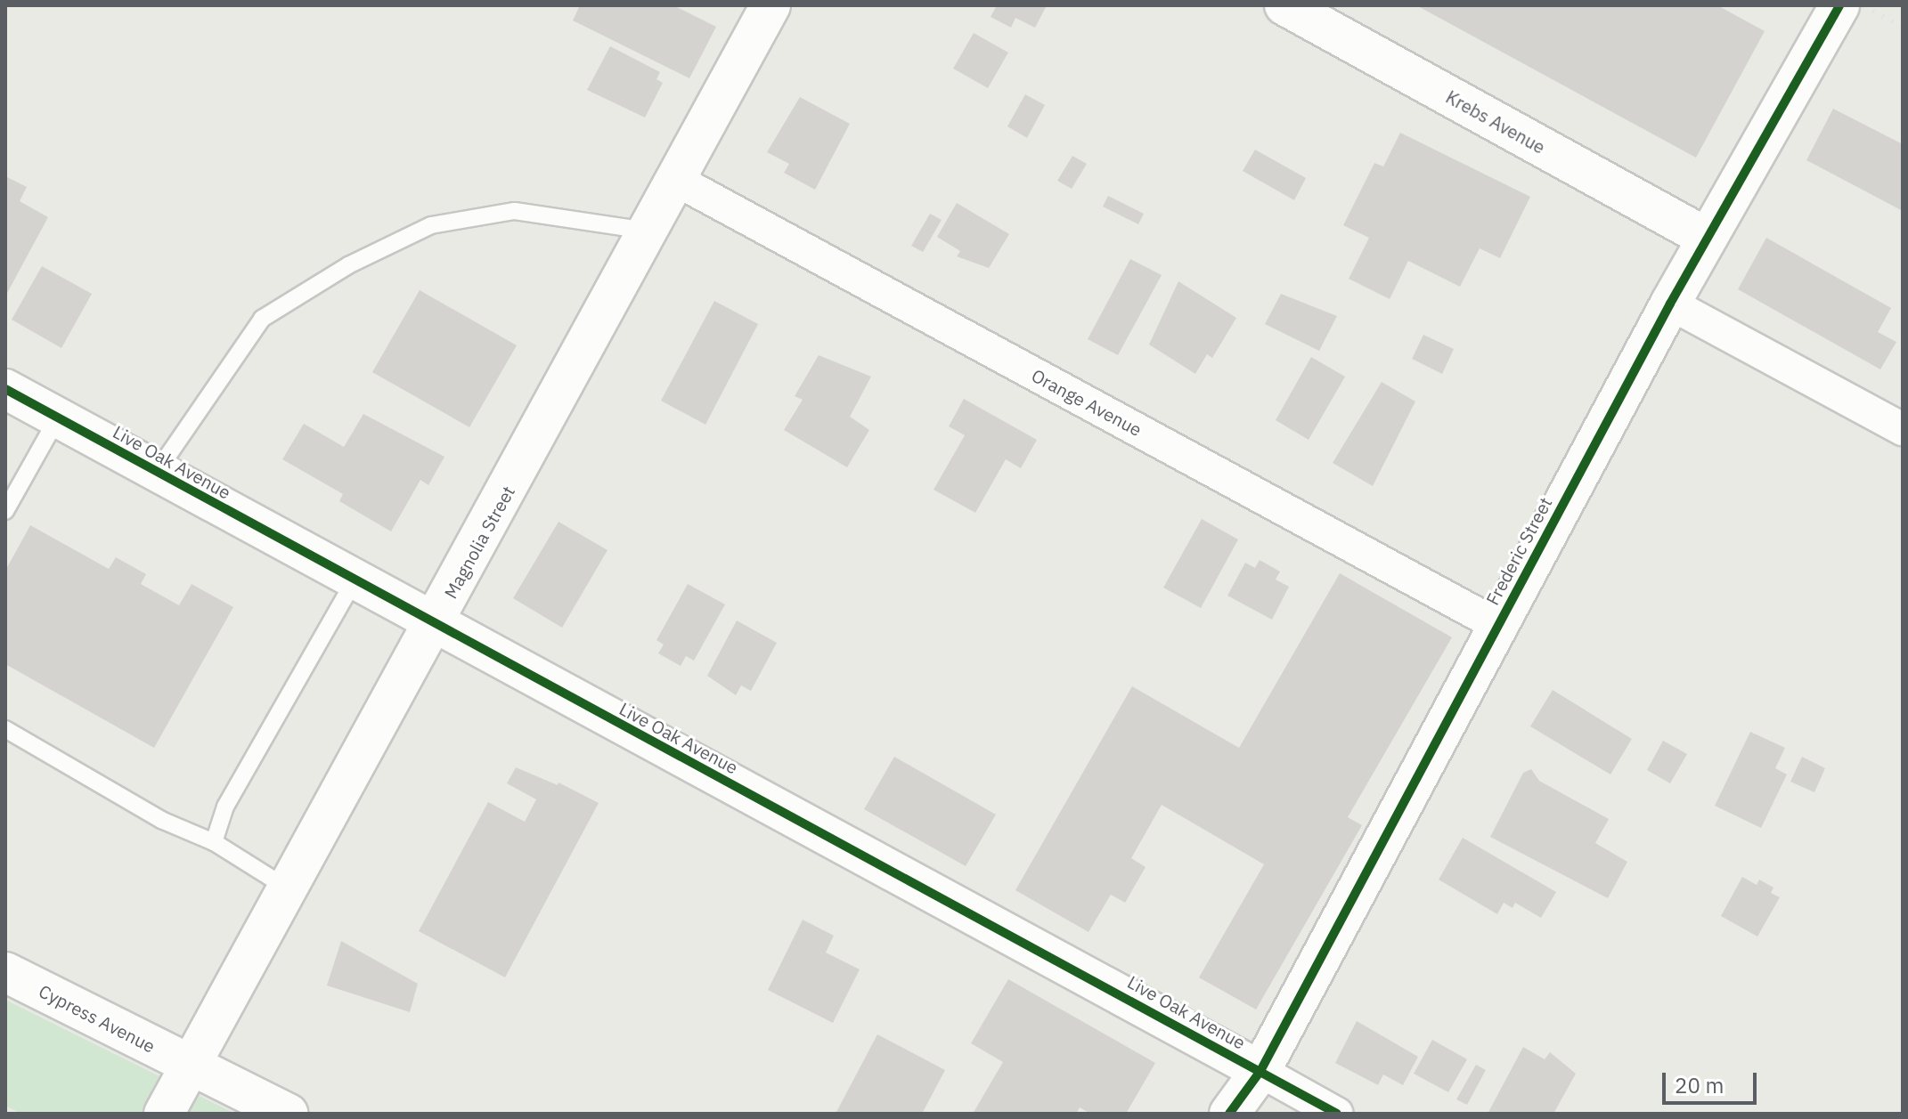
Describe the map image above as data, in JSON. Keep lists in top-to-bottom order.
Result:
{
  "streets": {
    "street": [
      "Krebs Avenue",
      "Orange Avenue",
      "Live Oak Avenue",
      "Magnolia Street",
      "Frederic Street",
      "Cypress Avenue"
    ]
  },
  "crossings": [
    ["Krebs Avenue", "Frederic Street"],
    ["Orange Avenue", "Magnolia Street"],
    ["Orange Avenue", "Frederic Street"],
    ["Live Oak Avenue", "Magnolia Street"],
    ["Live Oak Avenue", "Frederic Street"],
    ["Magnolia Street", "Cypress Avenue"]
  ],
  "scale_bar": "20 m"
}
